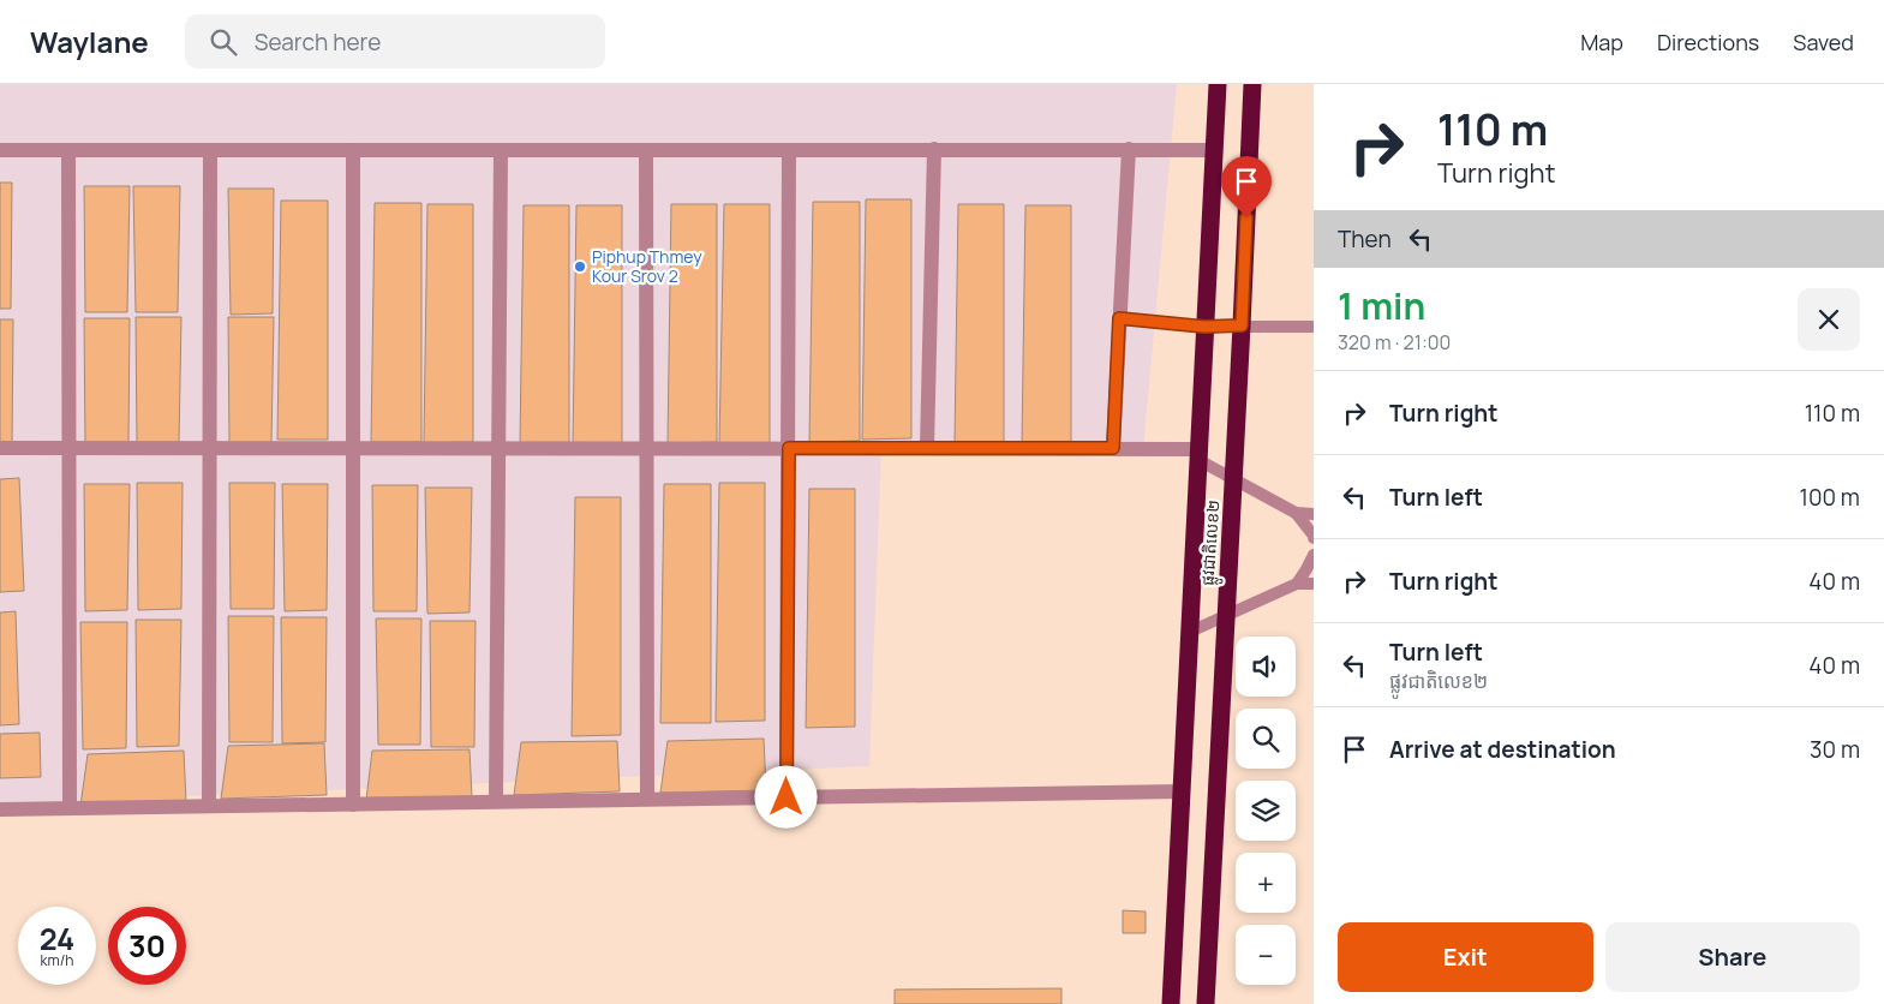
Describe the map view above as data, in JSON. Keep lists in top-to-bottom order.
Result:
{
  "streets": {
    "highway": ["ផ្លូវជាតិលេខ២"]
  },
  "places": ["Piphup Thmey Kour Srov 2"],
  "page": {
    "header": "Waylane",
    "search": "Search here",
    "nav": ["Map", "Directions", "Saved"],
    "turn": ["110 m", "Turn right"],
    "then": "Then",
    "heading": ["1 min", "320 m · 21:00"],
    "list": [
      {
        "name": "Turn right",
        "value": "110 m"
      },
      {
        "name": "Turn left",
        "value": "100 m"
      },
      {
        "name": "Turn right",
        "value": "40 m"
      },
      {
        "name": "Turn left",
        "note": "ផ្លូវជាតិលេខ២",
        "value": "40 m"
      },
      {
        "name": "Arrive at destination",
        "value": "30 m"
      }
    ],
    "map_buttons": ["+", "−"],
    "speed": "24 km/h",
    "limit": "30",
    "buttons": ["Exit", "Share"]
  }
}
